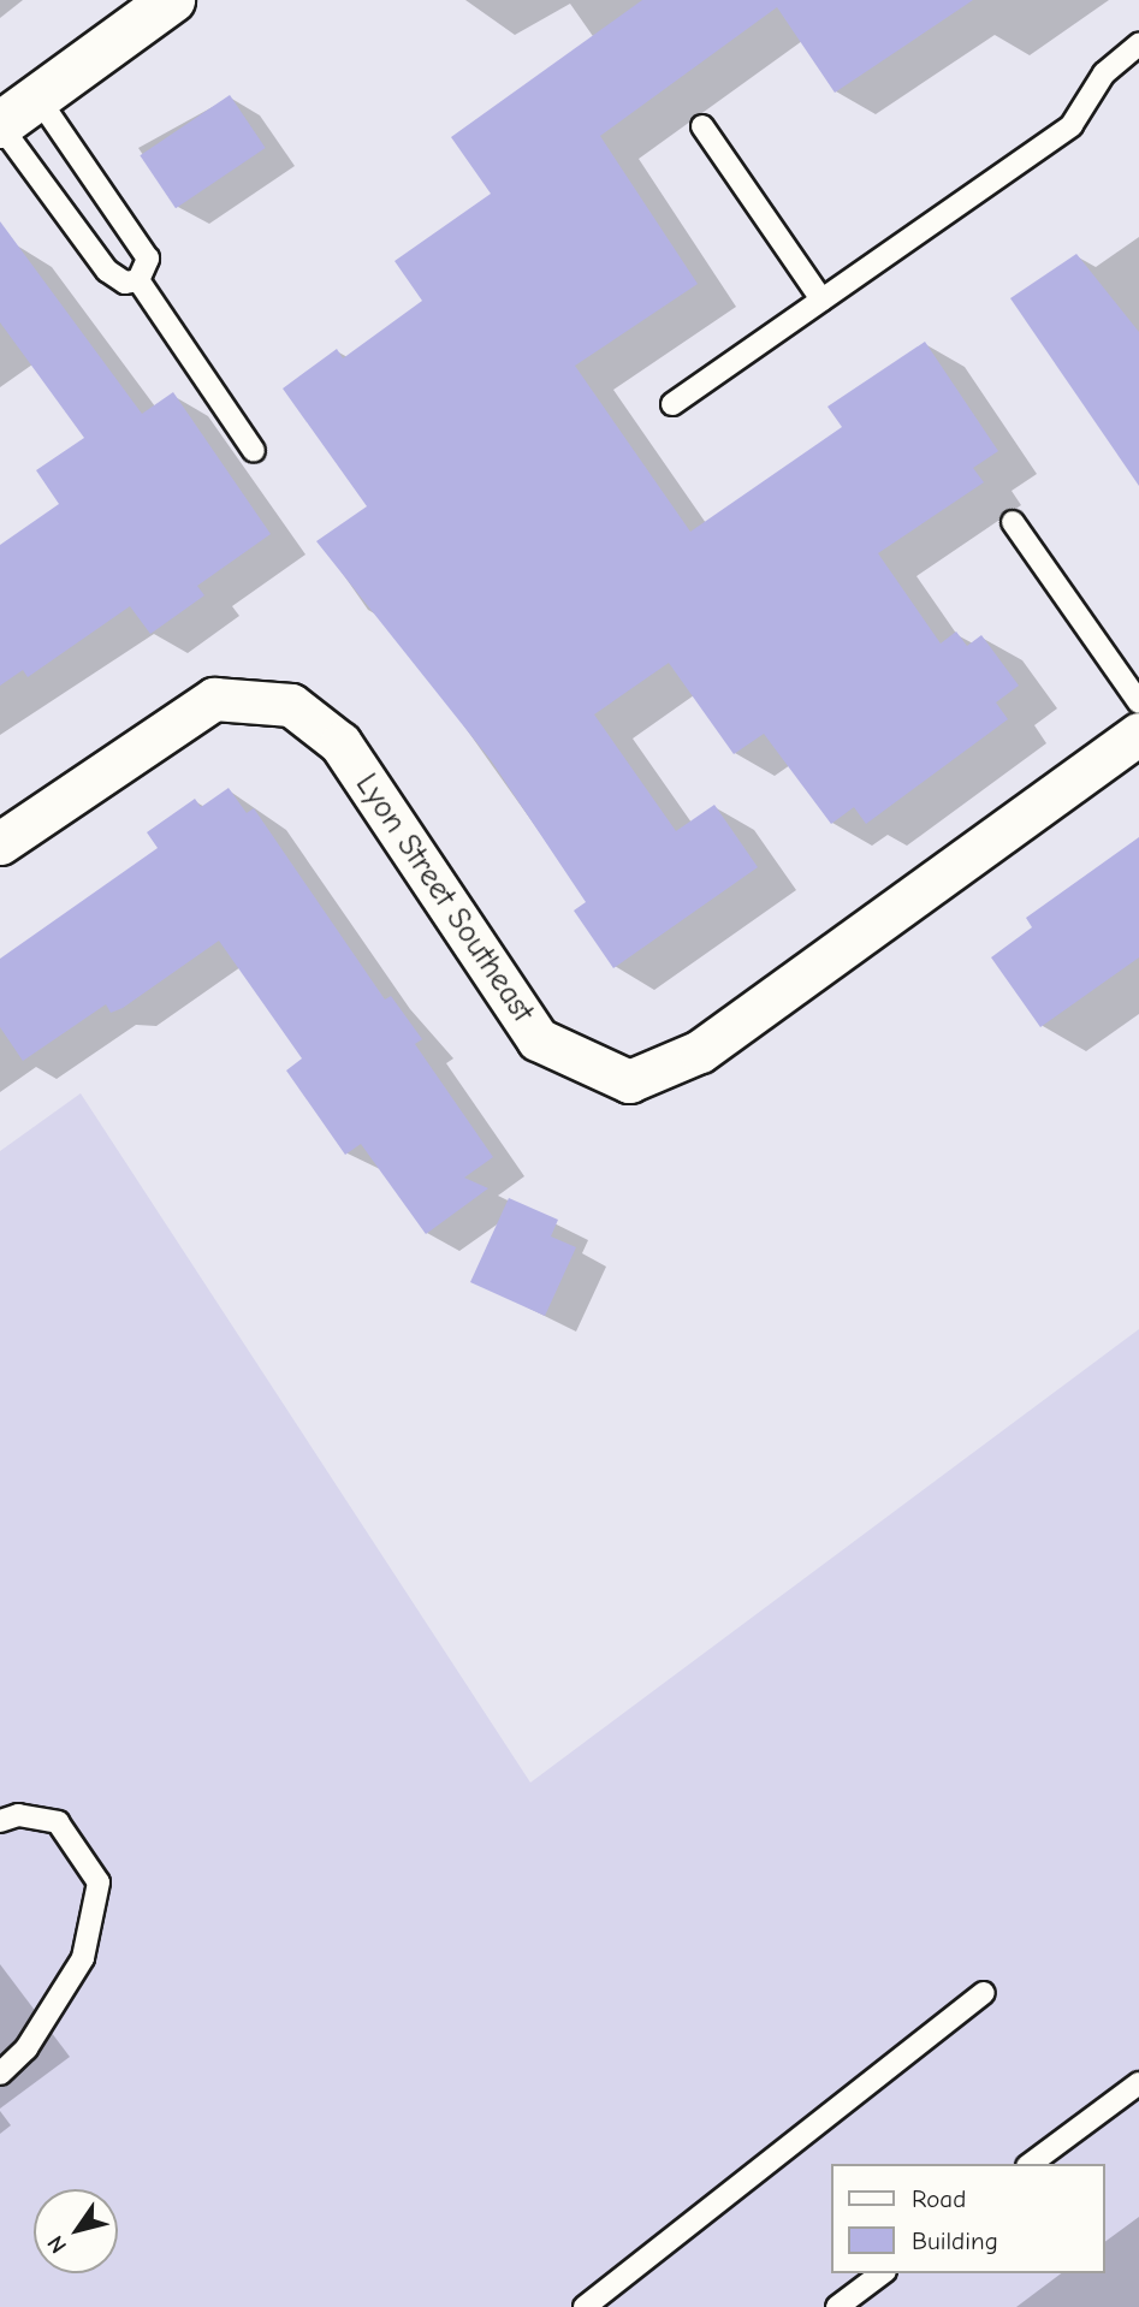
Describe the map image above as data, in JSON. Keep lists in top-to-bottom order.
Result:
{
  "streets": {
    "street": ["Lyon Street Southeast"]
  },
  "legend": ["Road", "Building"],
  "north": "bottom left"
}
